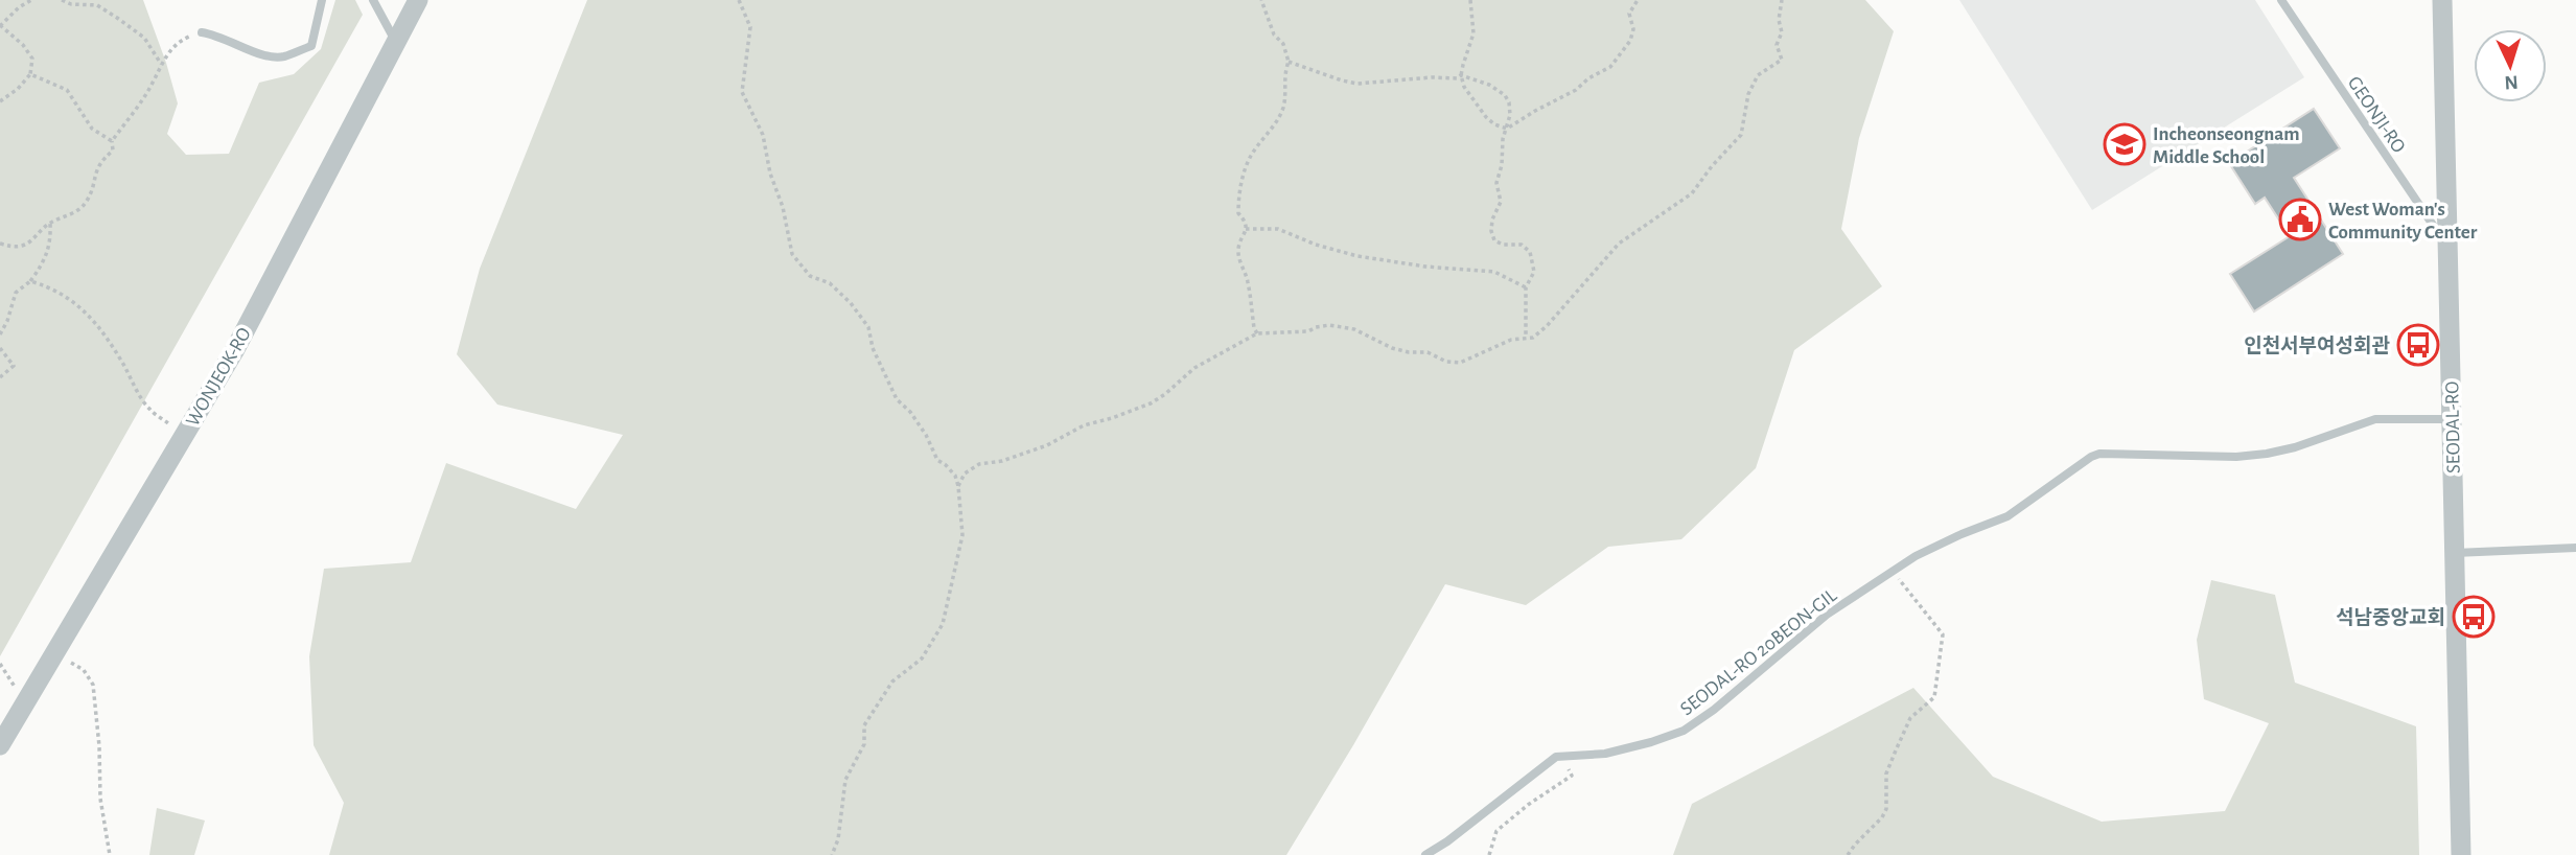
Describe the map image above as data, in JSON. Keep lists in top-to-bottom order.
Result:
{
  "streets": {
    "street": ["WONJEOK-RO", "SEODAL-RO"],
    "lane": ["GEONJI-RO", "SEODAL-RO 20BEON-GIL"]
  },
  "crossings": [
    ["GEONJI-RO", "SEODAL-RO"],
    ["SEODAL-RO", "SEODAL-RO 20BEON-GIL"]
  ],
  "places": {
    "school or university": ["Incheonseongnam Middle School"],
    "public building": ["West Woman's Community Center"],
    "bus stop": ["인천서부여성회관", "석남중앙교회"]
  },
  "north": "bottom"
}
